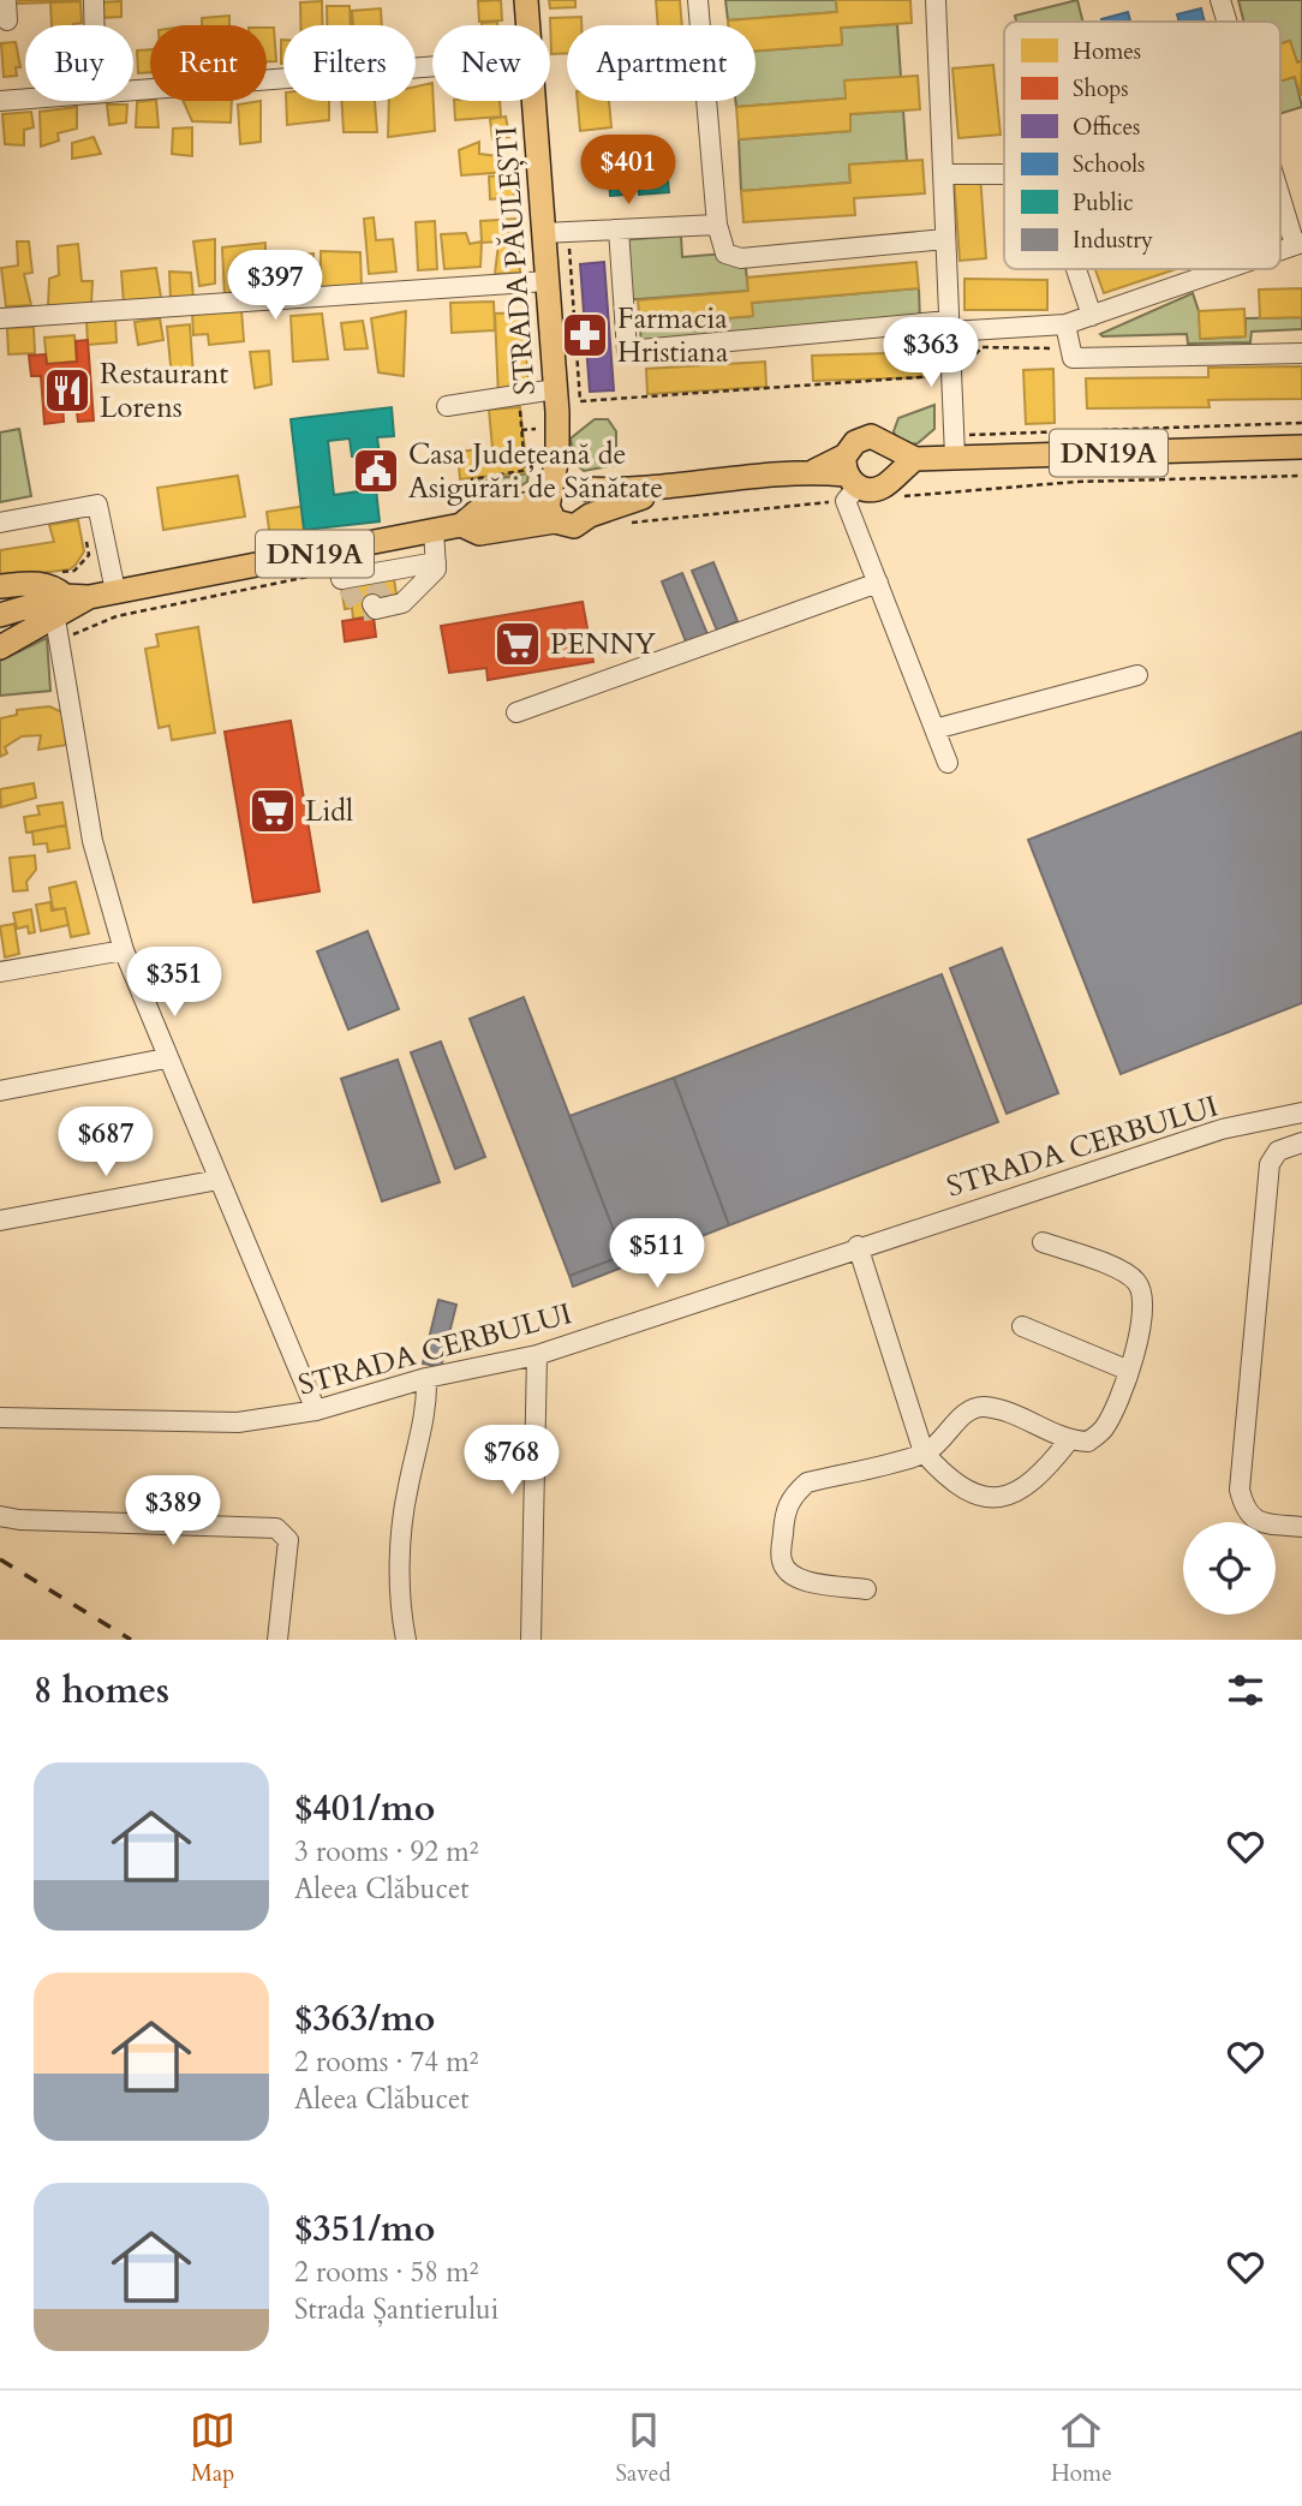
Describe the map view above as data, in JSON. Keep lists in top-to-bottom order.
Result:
{
  "streets": {
    "main road": ["STRADA PĂULEȘTI", "DN19A"],
    "street": ["STRADA CERBULUI"]
  },
  "crossings": [
    ["STRADA PĂULEȘTI", "DN19A"]
  ],
  "places": {
    "pharmacy": ["Farmacia Hristiana"],
    "restaurant": ["Restaurant Lorens"],
    "public building": ["Casa Județeană de Asigurări de Sănătate"],
    "supermarket": ["PENNY", "Lidl"]
  },
  "legend": [
    "Homes",
    "Shops",
    "Offices",
    "Schools",
    "Public",
    "Industry"
  ],
  "page": {
    "chip": [
      "Buy",
      "Rent",
      "Filters",
      "New",
      "Apartment"
    ],
    "price": [
      "$401",
      "$397",
      "$363",
      "$351",
      "$687",
      "$511",
      "$768",
      "$389"
    ],
    "heading": "8 homes",
    "list": [
      {
        "name": "$401/mo",
        "note": "3 rooms · 92 m² · Aleea Clăbucet"
      },
      {
        "name": "$363/mo",
        "note": "2 rooms · 74 m² · Aleea Clăbucet"
      },
      {
        "name": "$351/mo",
        "note": "2 rooms · 58 m² · Strada Șantierului"
      }
    ],
    "tabs": ["Map", "Saved", "Home"]
  }
}
